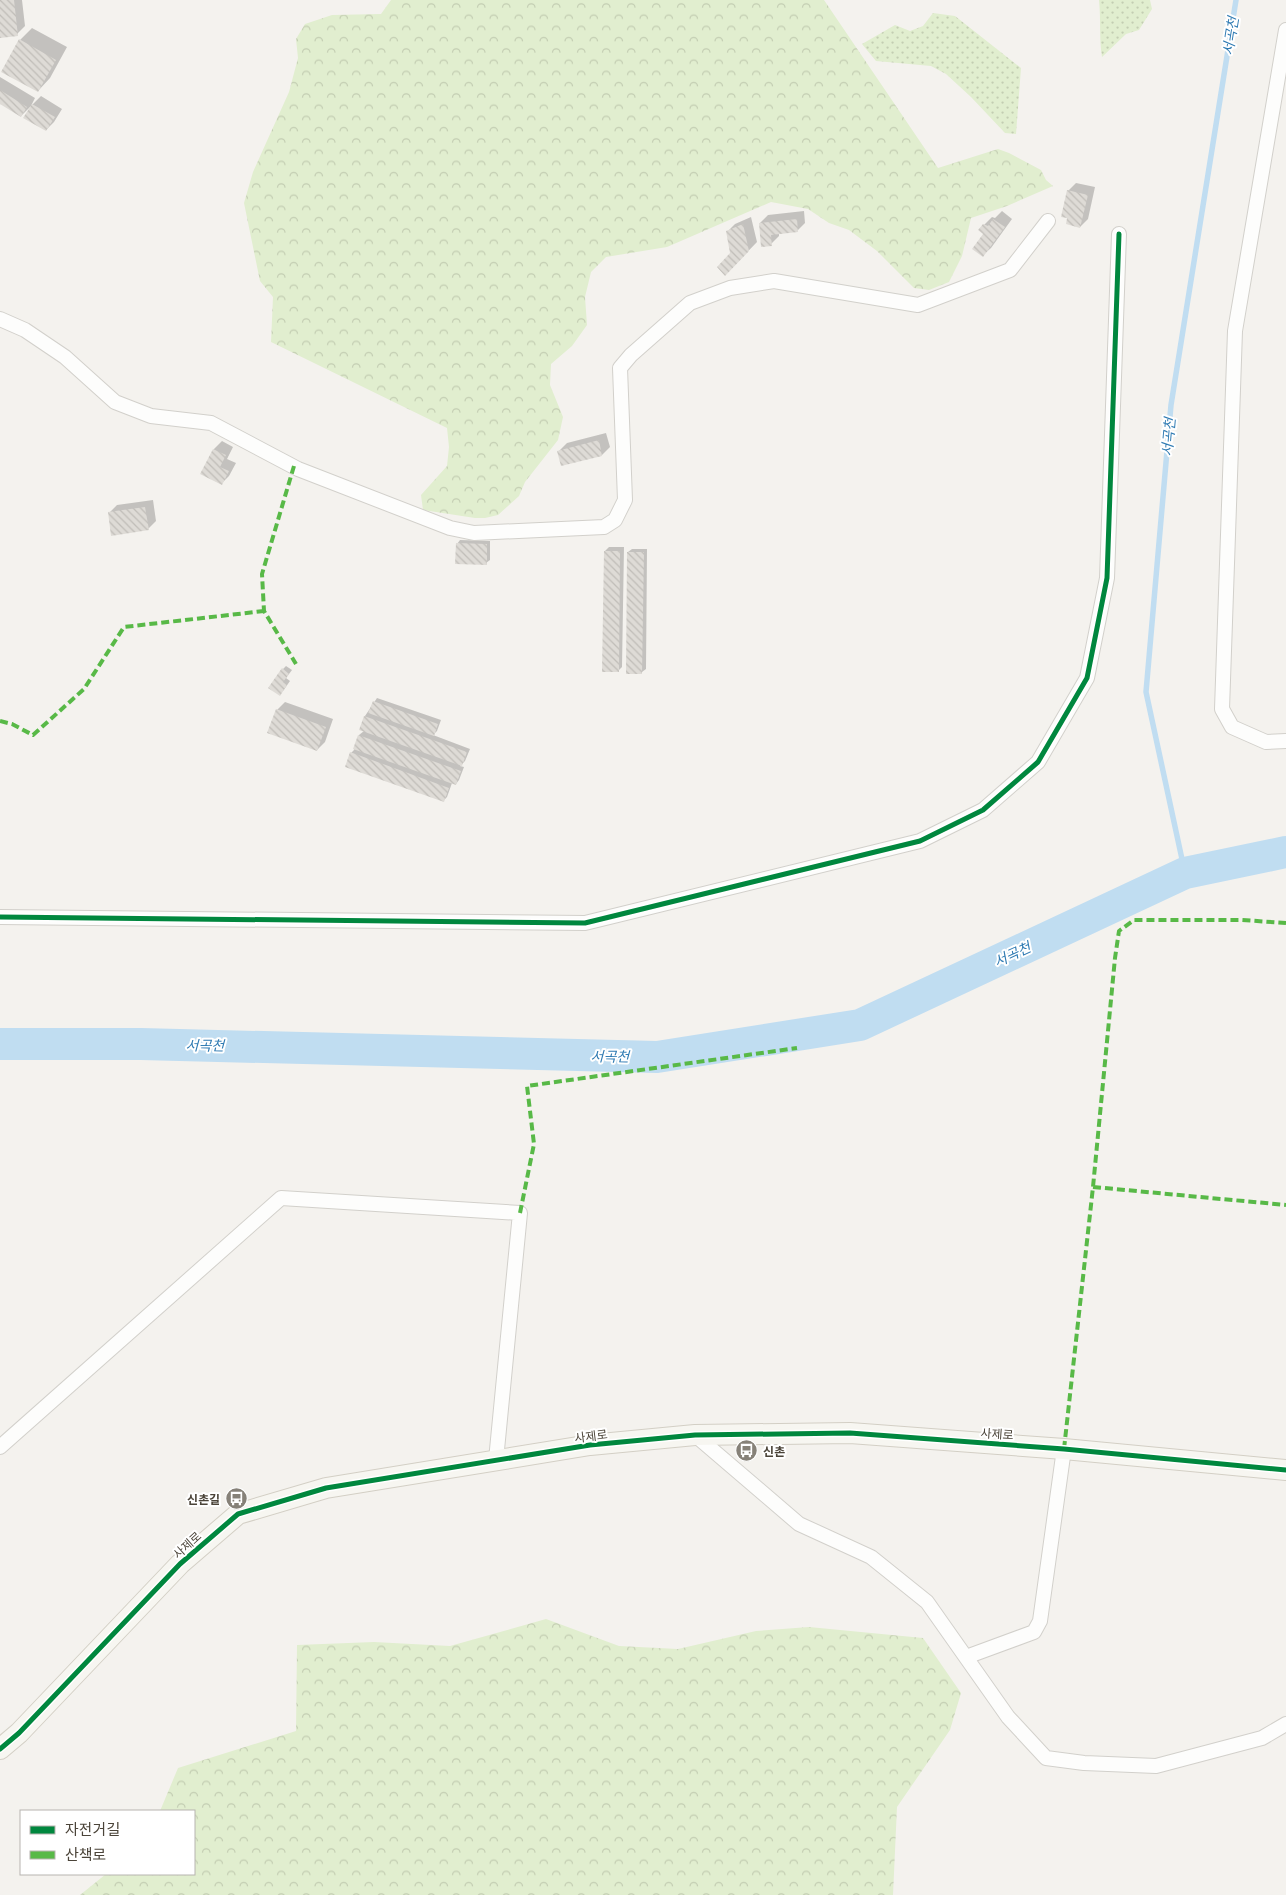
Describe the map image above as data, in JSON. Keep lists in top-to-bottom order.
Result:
{
  "streets": {
    "street": ["사제로"]
  },
  "water": ["서곡천"],
  "places": {
    "bus stop": ["신촌", "신촌길"]
  },
  "legend": ["자전거길", "산책로"]
}
